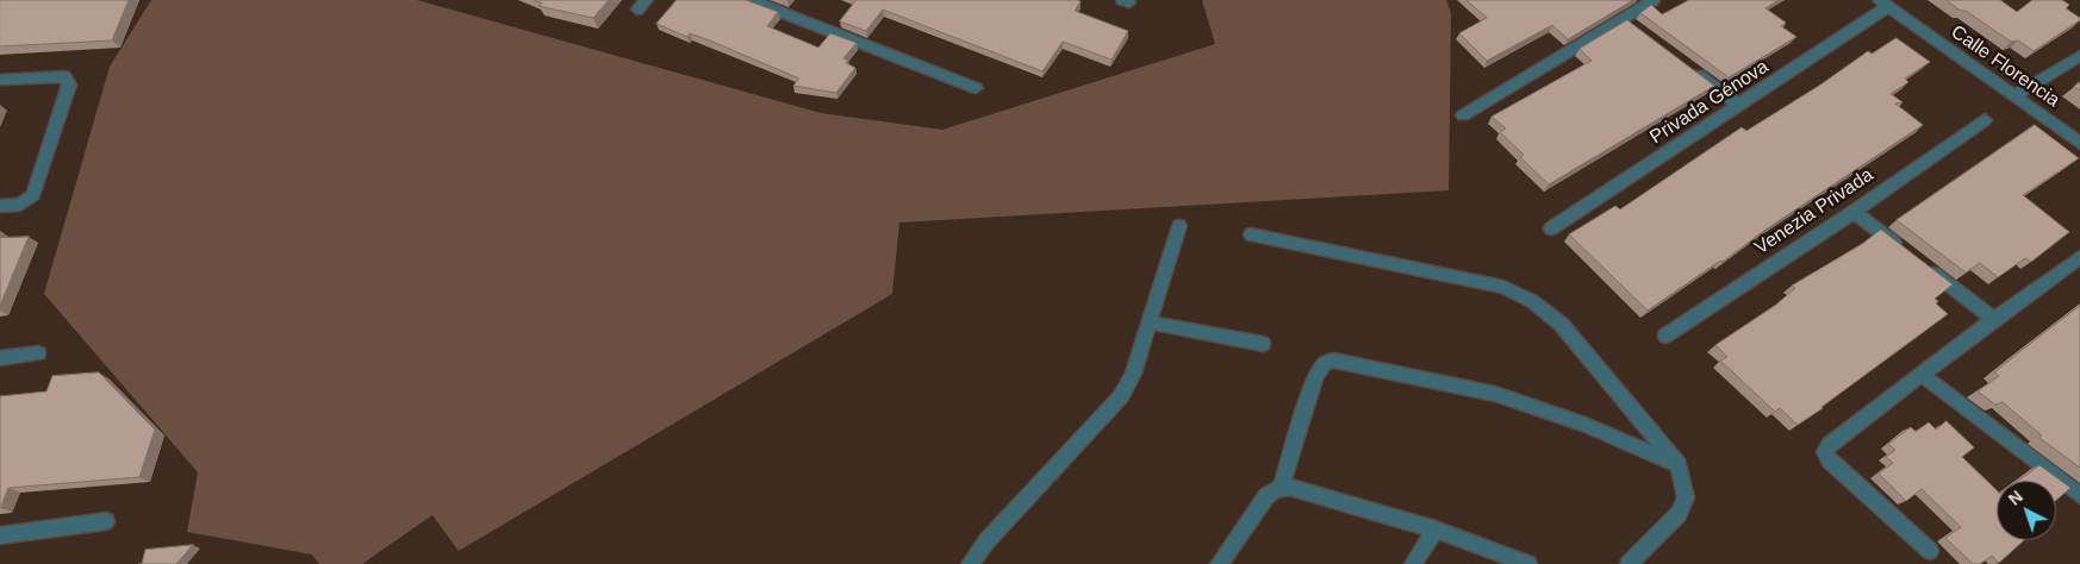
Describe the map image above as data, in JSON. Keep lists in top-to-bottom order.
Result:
{
  "streets": {
    "street": ["Calle Florencia", "Privada Génova", "Venezia Privada"]
  },
  "crossings": [
    ["Calle Florencia", "Privada Génova"]
  ],
  "north": "top left"
}
